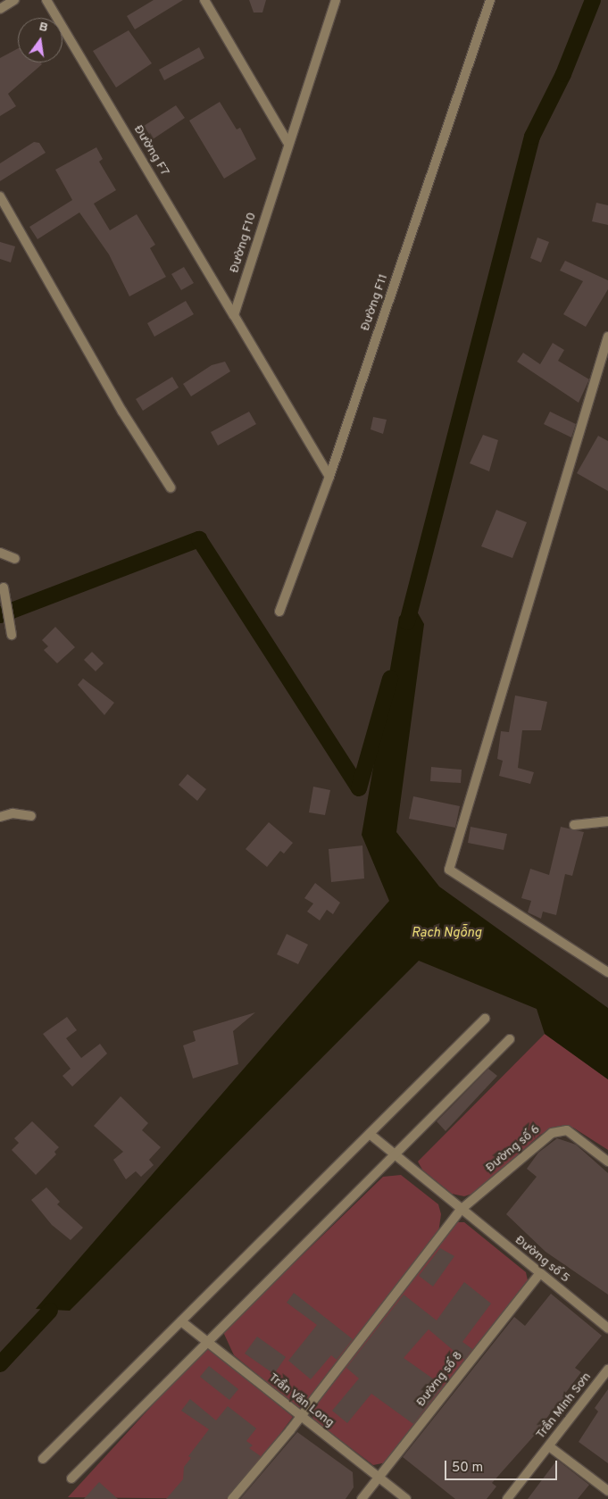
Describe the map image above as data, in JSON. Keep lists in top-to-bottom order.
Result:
{
  "streets": {
    "street": [
      "Đường F7",
      "Đường F10",
      "Đường F11",
      "Đường số 6",
      "Đường số 5",
      "Đường số 8",
      "Trần Văn Long",
      "Trần Minh Sơn"
    ]
  },
  "crossings": [
    ["Đường F7", "Đường F10"],
    ["Đường số 6", "Đường số 5"],
    ["Đường số 6", "Trần Văn Long"],
    ["Đường số 5", "Đường số 8"],
    ["Đường số 8", "Trần Văn Long"]
  ],
  "water": ["Rạch Ngỗng"],
  "scale_bar": "50 m",
  "north": "top"
}
